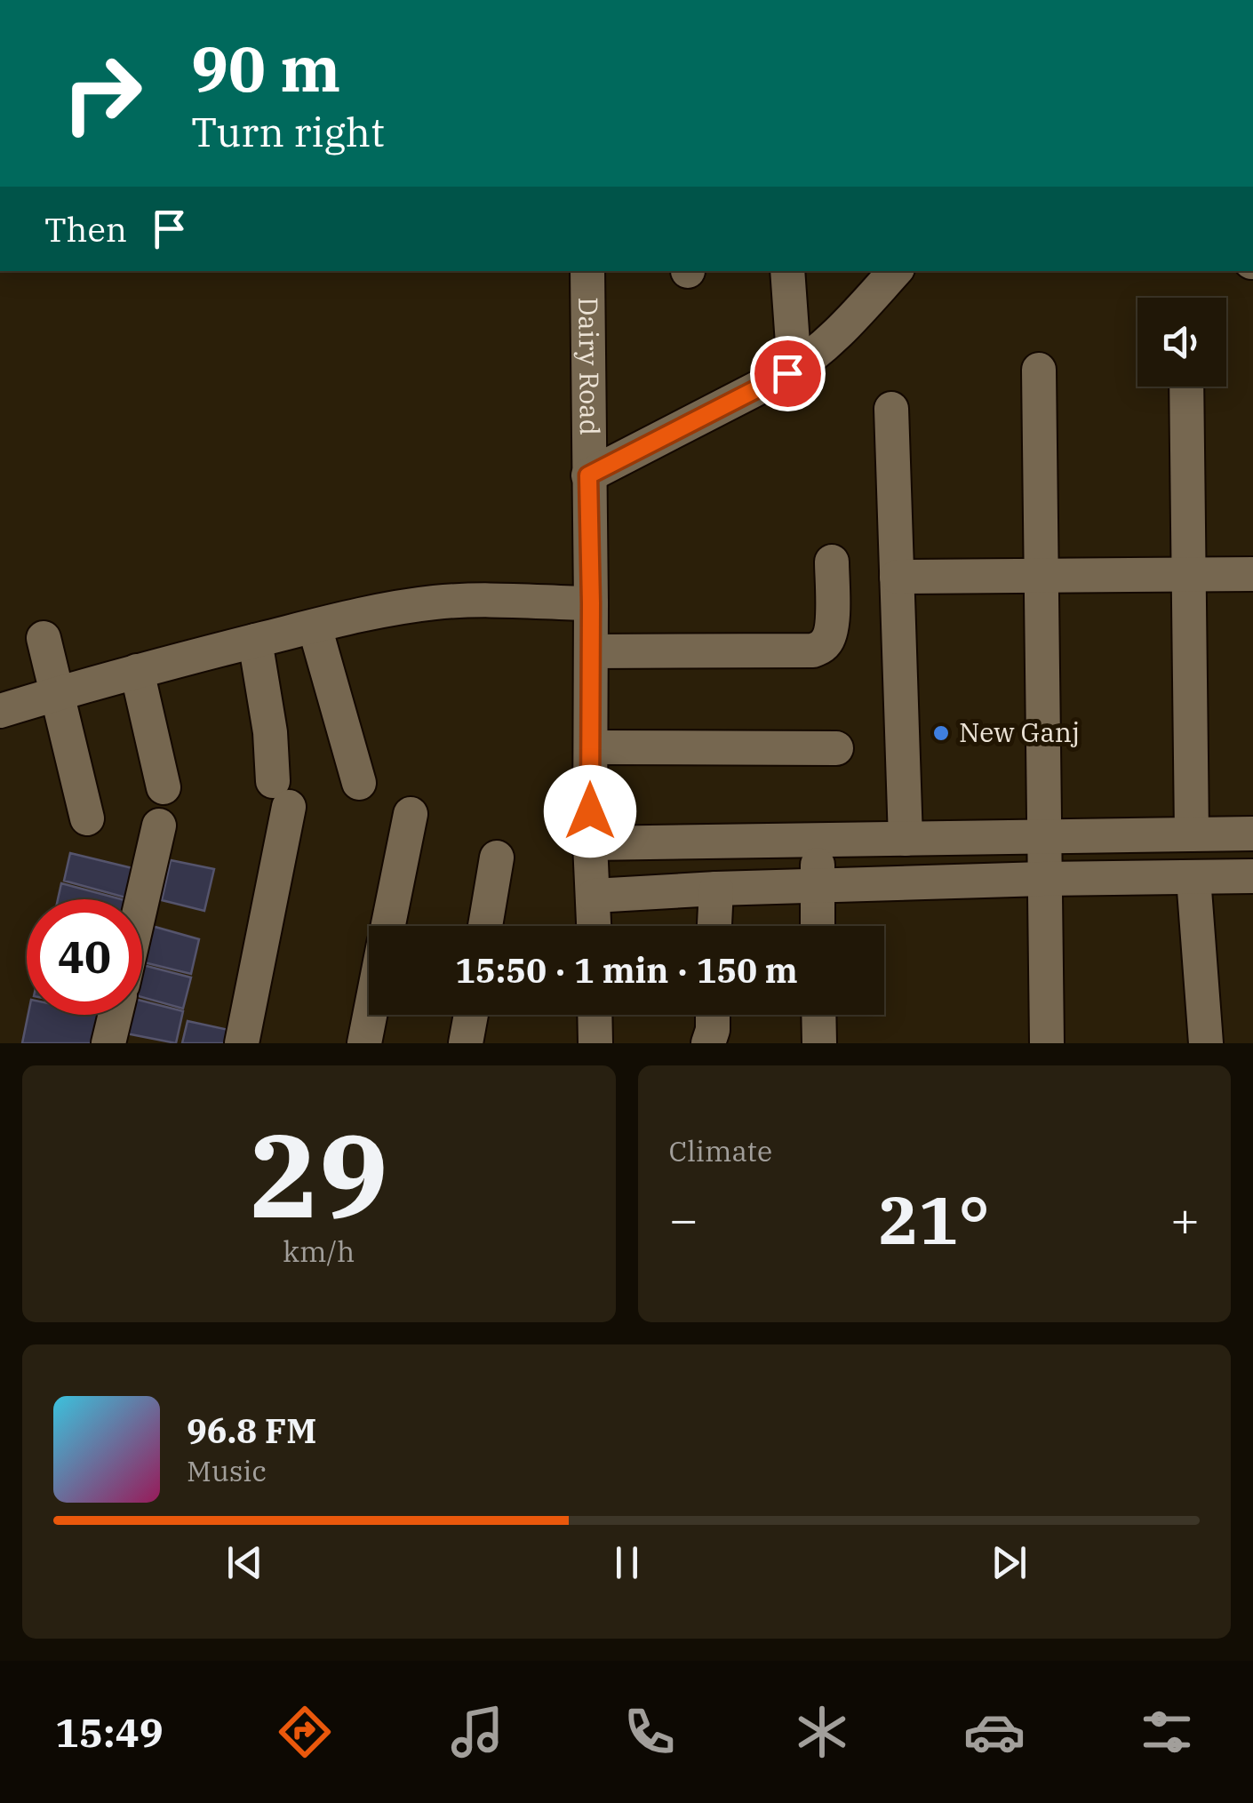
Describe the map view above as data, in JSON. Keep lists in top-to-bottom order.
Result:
{
  "streets": {
    "street": ["Dairy Road"]
  },
  "places": ["New Ganj"],
  "page": {
    "turn": ["90 m", "Turn right"],
    "then": "Then",
    "limit": "40",
    "trip": "15:50 · 1 min · 150 m",
    "tile": [
      ["29", "km/h"],
      "Climate"
    ],
    "heat": ["−", "21°", "+"],
    "song": ["96.8 FM", "Music"],
    "tabs": "15:49"
  }
}
